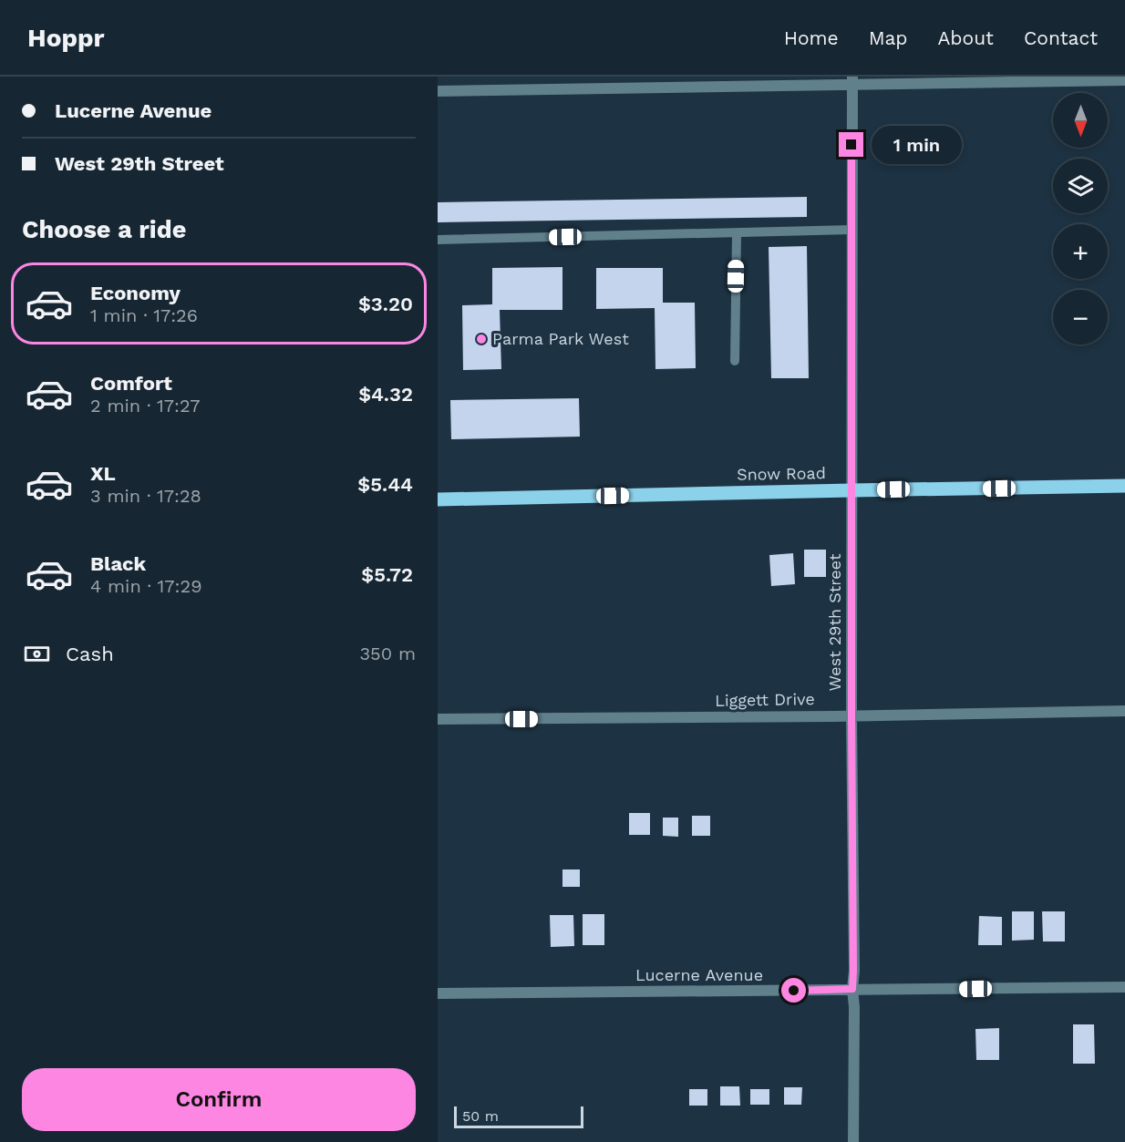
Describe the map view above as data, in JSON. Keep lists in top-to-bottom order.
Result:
{
  "streets": {
    "main road": ["Snow Road"],
    "street": ["West 29th Street", "Liggett Drive", "Lucerne Avenue"]
  },
  "crossings": [
    ["Snow Road", "West 29th Street"],
    ["West 29th Street", "Liggett Drive"],
    ["West 29th Street", "Lucerne Avenue"]
  ],
  "places": ["Parma Park West"],
  "scale_bar": "50 m",
  "north": "bottom",
  "page": {
    "header": "Hoppr",
    "nav": [
      "Home",
      "Map",
      "About",
      "Contact"
    ],
    "banner": ["Lucerne Avenue", "West 29th Street"],
    "map_buttons": ["+", "−"],
    "bubble": "1 min",
    "heading": "Choose a ride",
    "list": [
      {
        "name": "Economy",
        "note": "1 min · 17:26",
        "value": "$3.20"
      },
      {
        "name": "Comfort",
        "note": "2 min · 17:27",
        "value": "$4.32"
      },
      {
        "name": "XL",
        "note": "3 min · 17:28",
        "value": "$5.44"
      },
      {
        "name": "Black",
        "note": "4 min · 17:29",
        "value": "$5.72"
      }
    ],
    "pay": ["Cash", "350 m"],
    "buttons": "Confirm",
    "scale": "50 m"
  }
}
